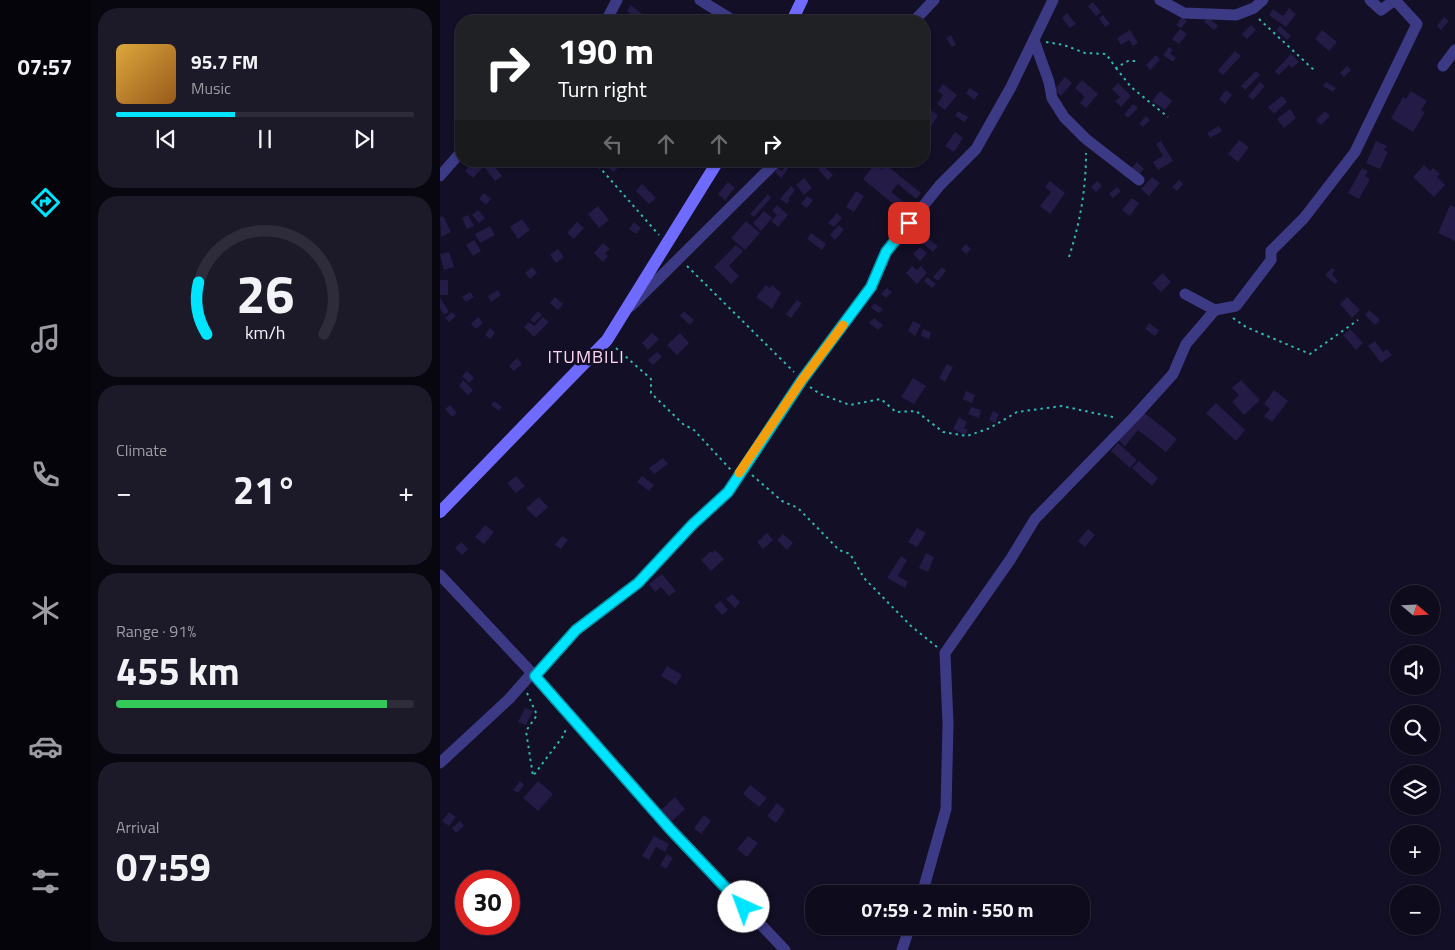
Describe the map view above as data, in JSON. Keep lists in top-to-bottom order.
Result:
{
  "districts": ["ITUMBILI"],
  "north": "right",
  "page": {
    "tabs": "07:57",
    "turn": ["190 m", "Turn right"],
    "song": ["95.7 FM", "Music"],
    "tile": [
      "Climate",
      ["Range · 91%", "455 km"],
      ["Arrival", "07:59"]
    ],
    "heat": ["−", "21°", "+"],
    "map_buttons": ["+", "−"],
    "limit": "30",
    "trip": "07:59 · 2 min · 550 m",
    "gauge": ["26", "km/h"]
  }
}
